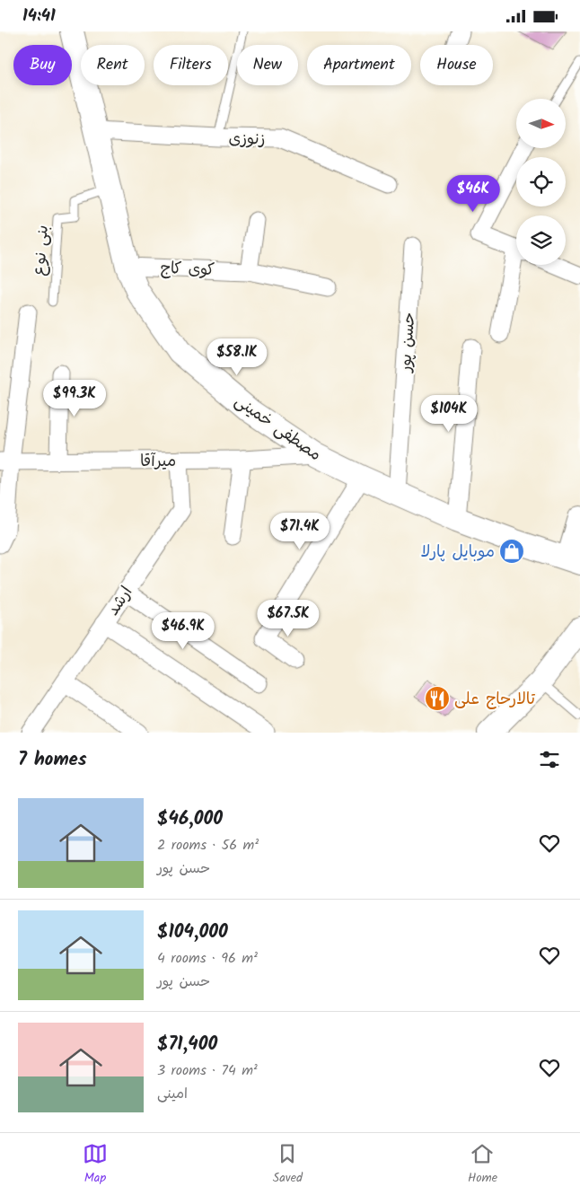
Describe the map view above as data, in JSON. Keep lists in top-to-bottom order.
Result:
{
  "streets": {
    "main road": ["مصطفی خمینی"],
    "street": [
      "زنوزی",
      "کوی کاج",
      "حسن پور",
      "میرآقا",
      "ارشد"
    ],
    "lane": ["بنی نوع"]
  },
  "crossings": [
    ["زنوزی", "مصطفی خمینی"],
    ["بنی نوع", "مصطفی خمینی"],
    ["کوی کاج", "مصطفی خمینی"],
    ["حسن پور", "مصطفی خمینی"],
    ["مصطفی خمینی", "میرآقا"],
    ["میرآقا", "ارشد"]
  ],
  "places": {
    "shop": ["موبایل پارلا"],
    "restaurant": ["تالارحاج علی"]
  },
  "north": "right",
  "page": {
    "status": "14:41",
    "chip": [
      "Buy",
      "Rent",
      "Filters",
      "New",
      "Apartment",
      "House"
    ],
    "price": [
      "$46K",
      "$58.1K",
      "$99.3K",
      "$104K",
      "$71.4K",
      "$67.5K",
      "$46.9K"
    ],
    "heading": "7 homes",
    "list": [
      {
        "name": "$46,000",
        "note": "2 rooms · 56 m² · حسن پور"
      },
      {
        "name": "$104,000",
        "note": "4 rooms · 96 m² · حسن پور"
      },
      {
        "name": "$71,400",
        "note": "3 rooms · 74 m² · امینی"
      }
    ],
    "tabs": ["Map", "Saved", "Home"]
  }
}
